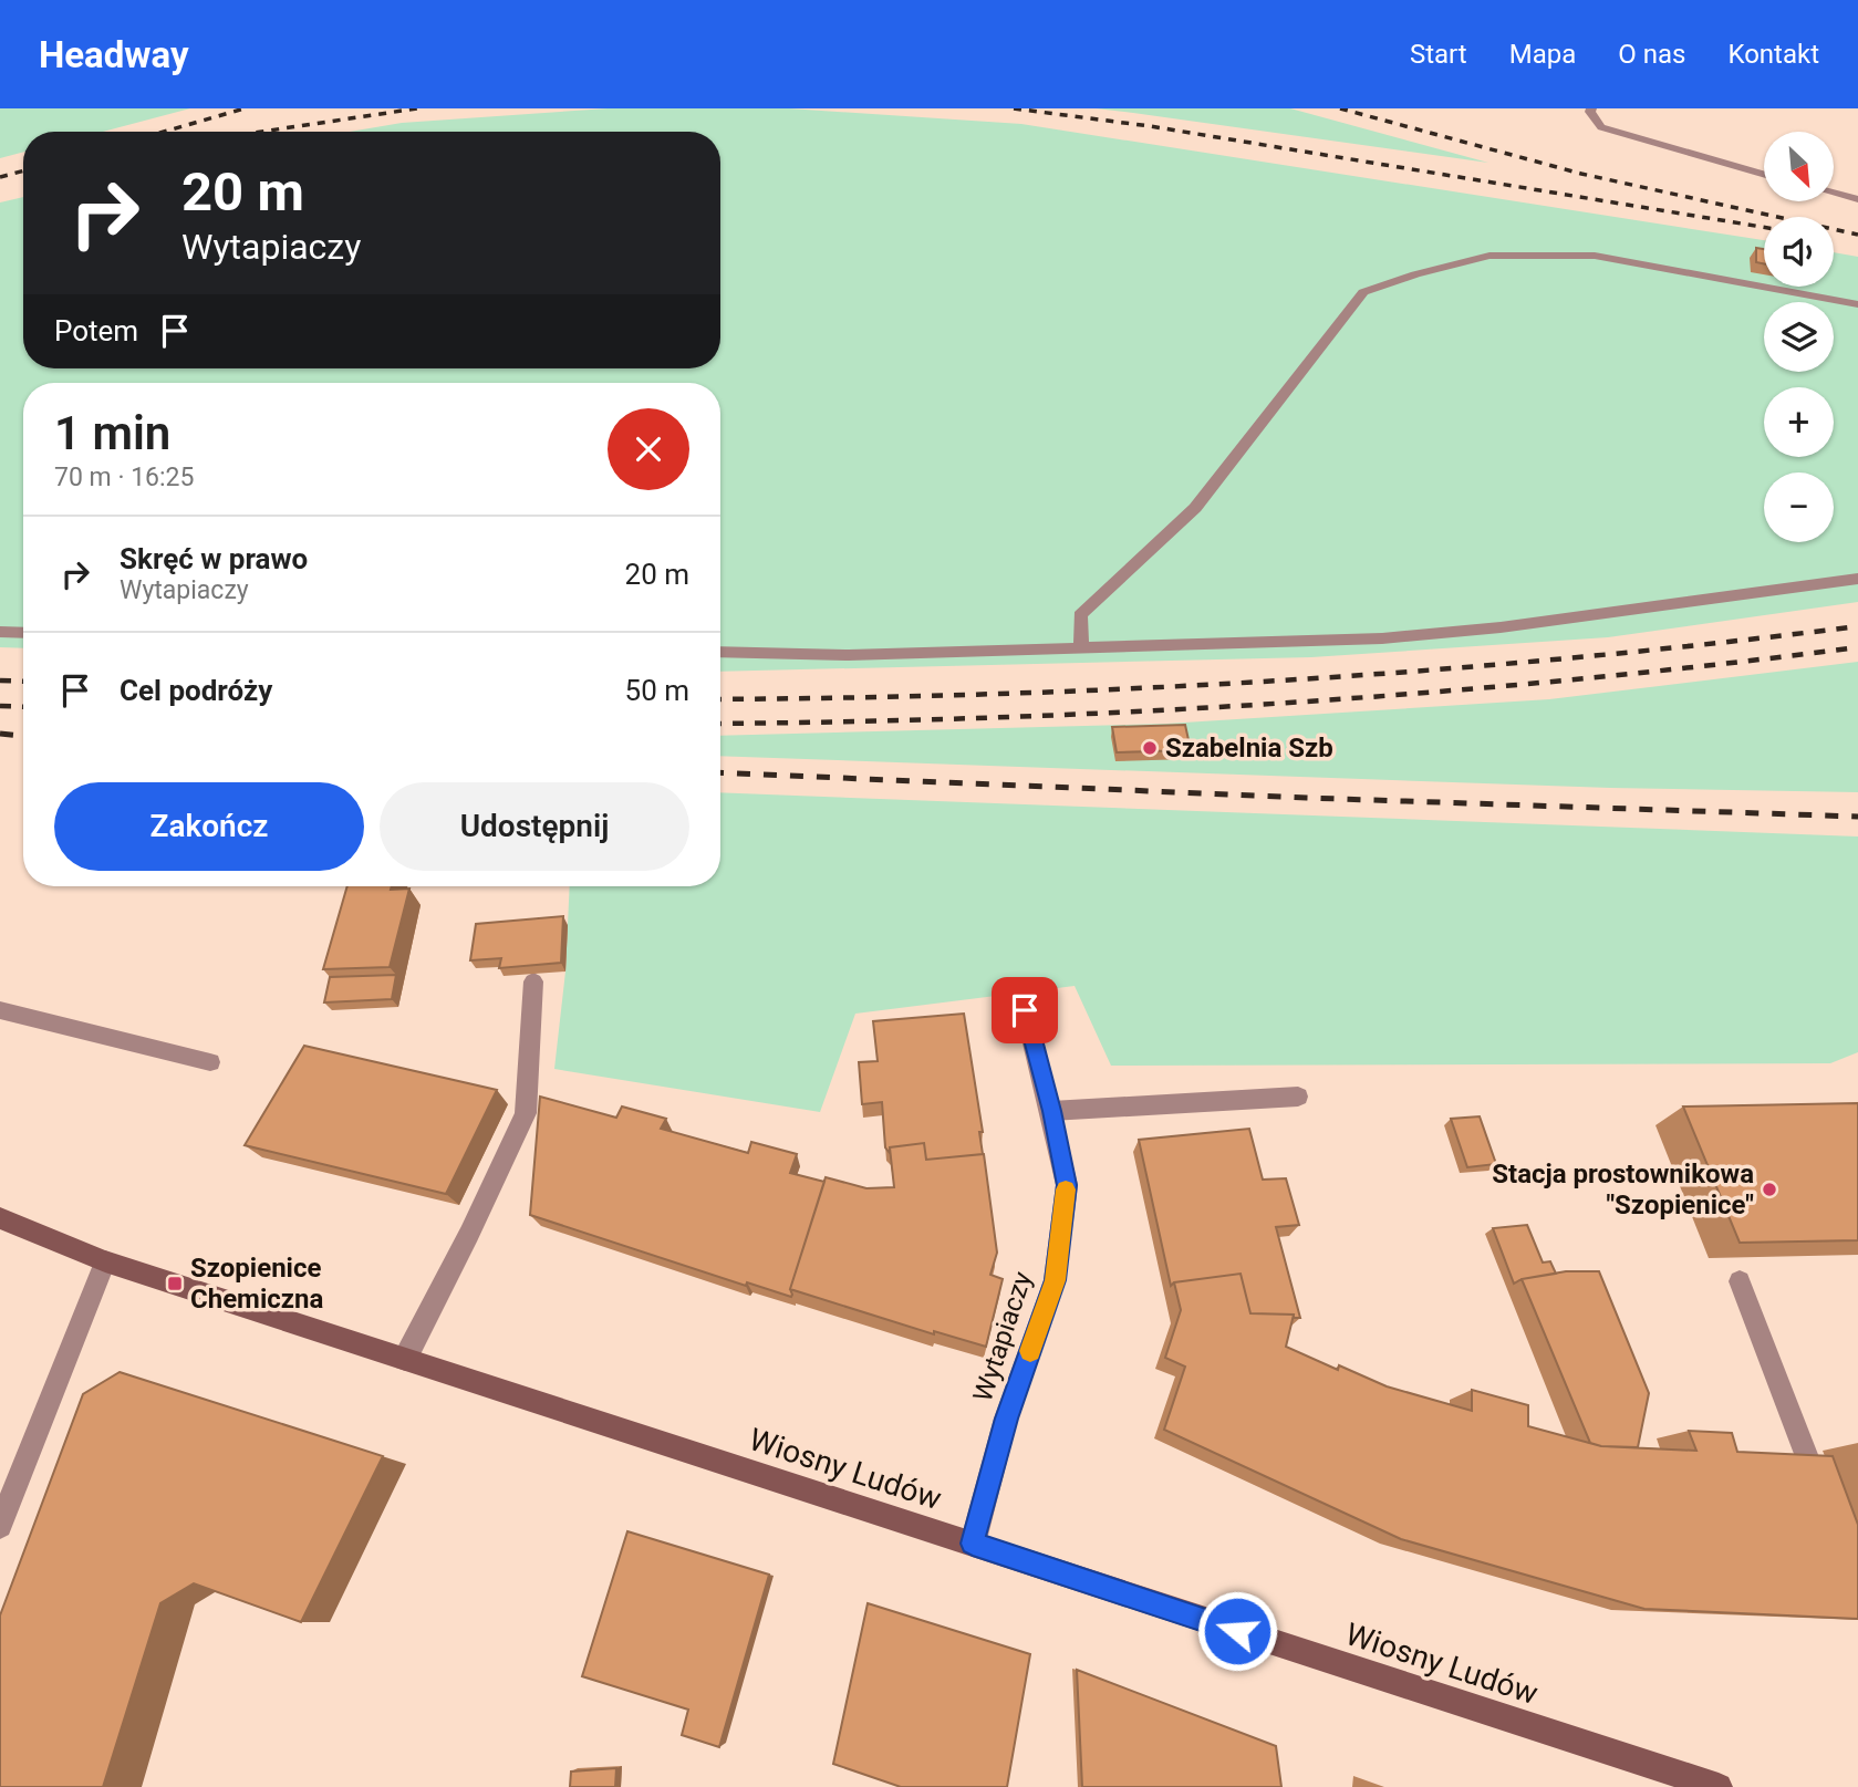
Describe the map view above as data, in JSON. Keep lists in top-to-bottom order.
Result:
{
  "streets": {
    "street": ["Wytapiaczy", "Wiosny Ludów"]
  },
  "crossings": [
    ["Wytapiaczy", "Wiosny Ludów"]
  ],
  "places": {
    "other": ["Szabelnia Szb", "Stacja prostownikowa \"Szopienice\""],
    "transit": ["Szopienice Chemiczna"]
  },
  "north": "bottom right",
  "page": {
    "header": "Headway",
    "nav": [
      "Start",
      "Mapa",
      "O nas",
      "Kontakt"
    ],
    "map_buttons": ["+", "−"],
    "turn": ["20 m", "Wytapiaczy"],
    "then": "Potem",
    "heading": ["1 min", "70 m · 16:25"],
    "list": [
      {
        "name": "Skręć w prawo",
        "note": "Wytapiaczy",
        "value": "20 m"
      },
      {
        "name": "Cel podróży",
        "value": "50 m"
      }
    ],
    "buttons": ["Zakończ", "Udostępnij"]
  }
}
